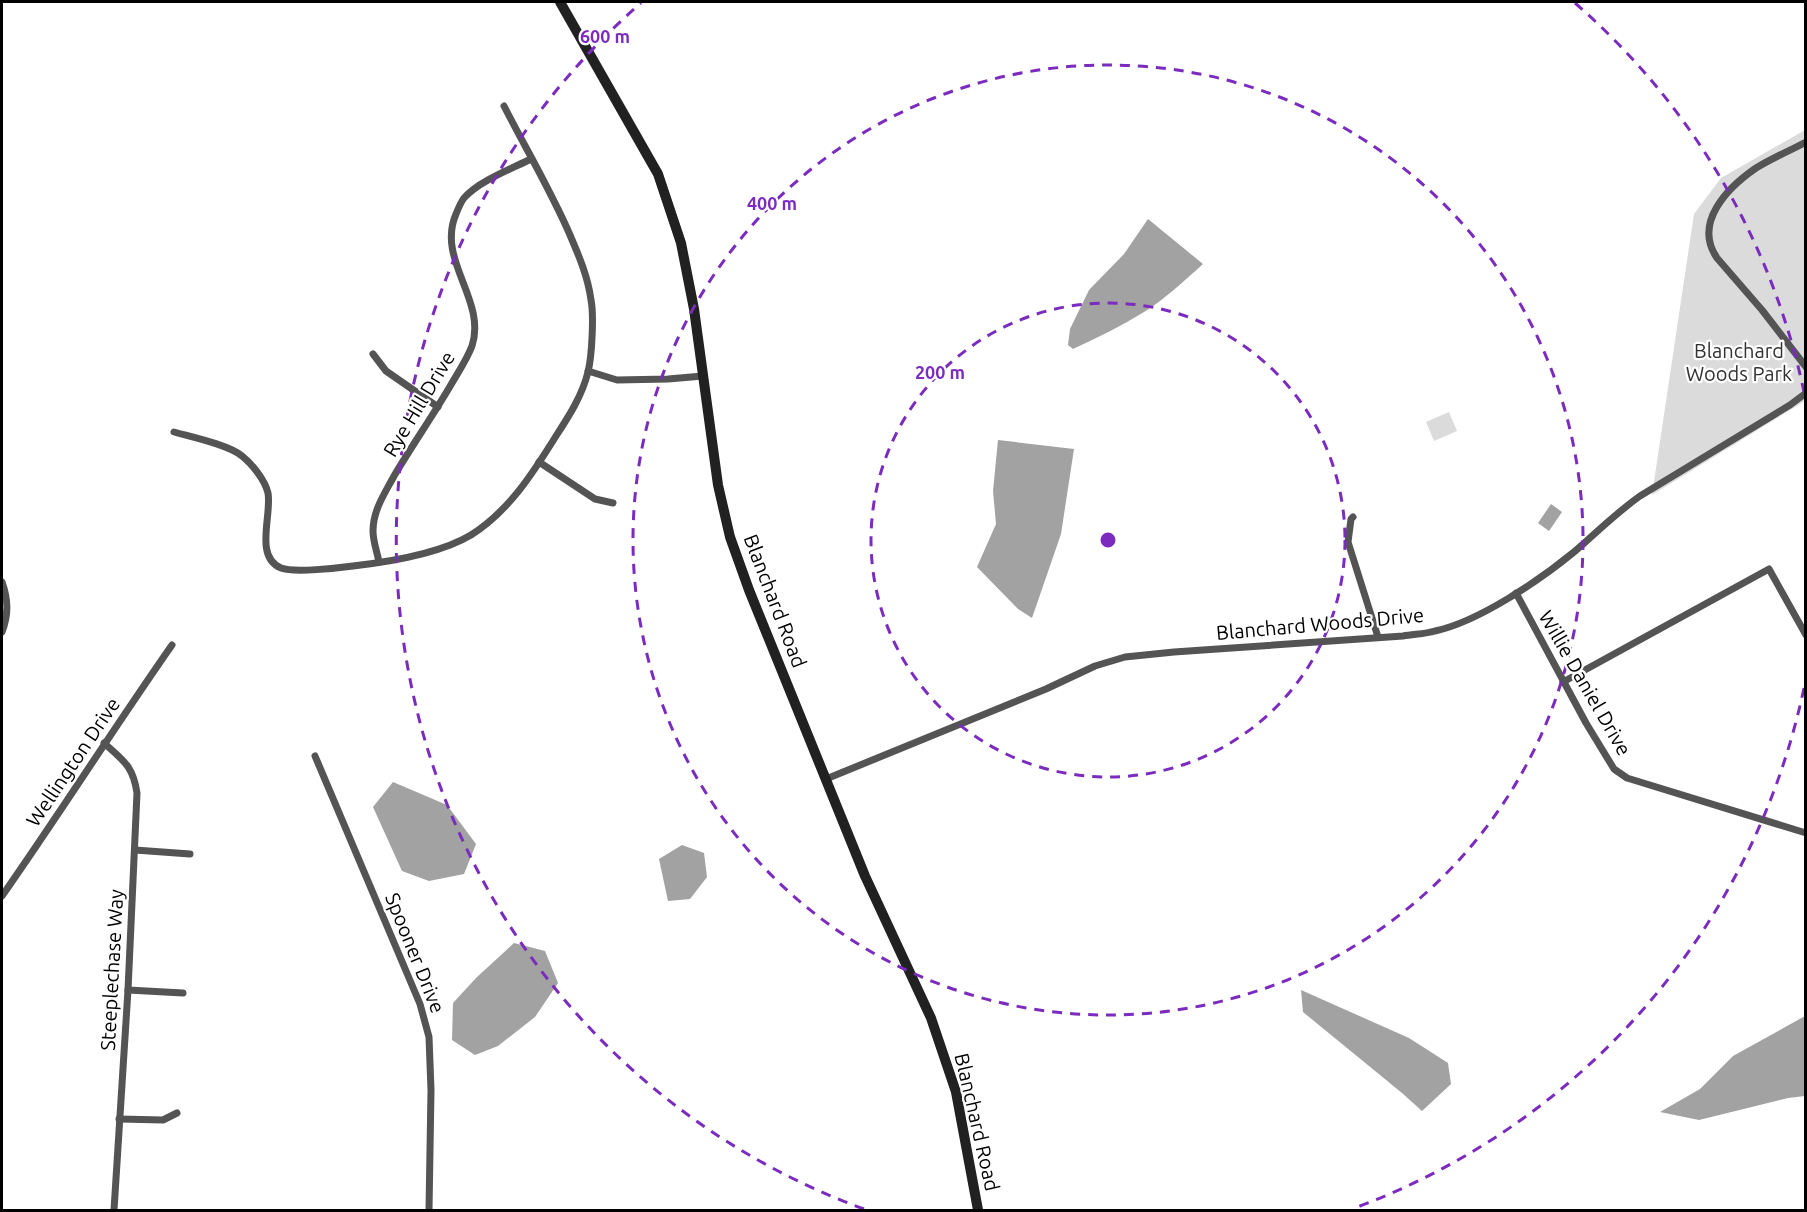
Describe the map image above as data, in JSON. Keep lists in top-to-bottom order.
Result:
{
  "streets": {
    "street": [
      "Rye Hill Drive",
      "Blanchard Road",
      "Blanchard Woods Drive",
      "Willie Daniel Drive",
      "Wellington Drive",
      "Spooner Drive",
      "Steeplechase Way"
    ]
  },
  "crossings": [
    ["Blanchard Road", "Blanchard Woods Drive"],
    ["Blanchard Woods Drive", "Willie Daniel Drive"],
    ["Wellington Drive", "Steeplechase Way"]
  ],
  "parks": ["Blanchard Woods Park"],
  "rings": ["600 m", "400 m", "200 m"]
}
